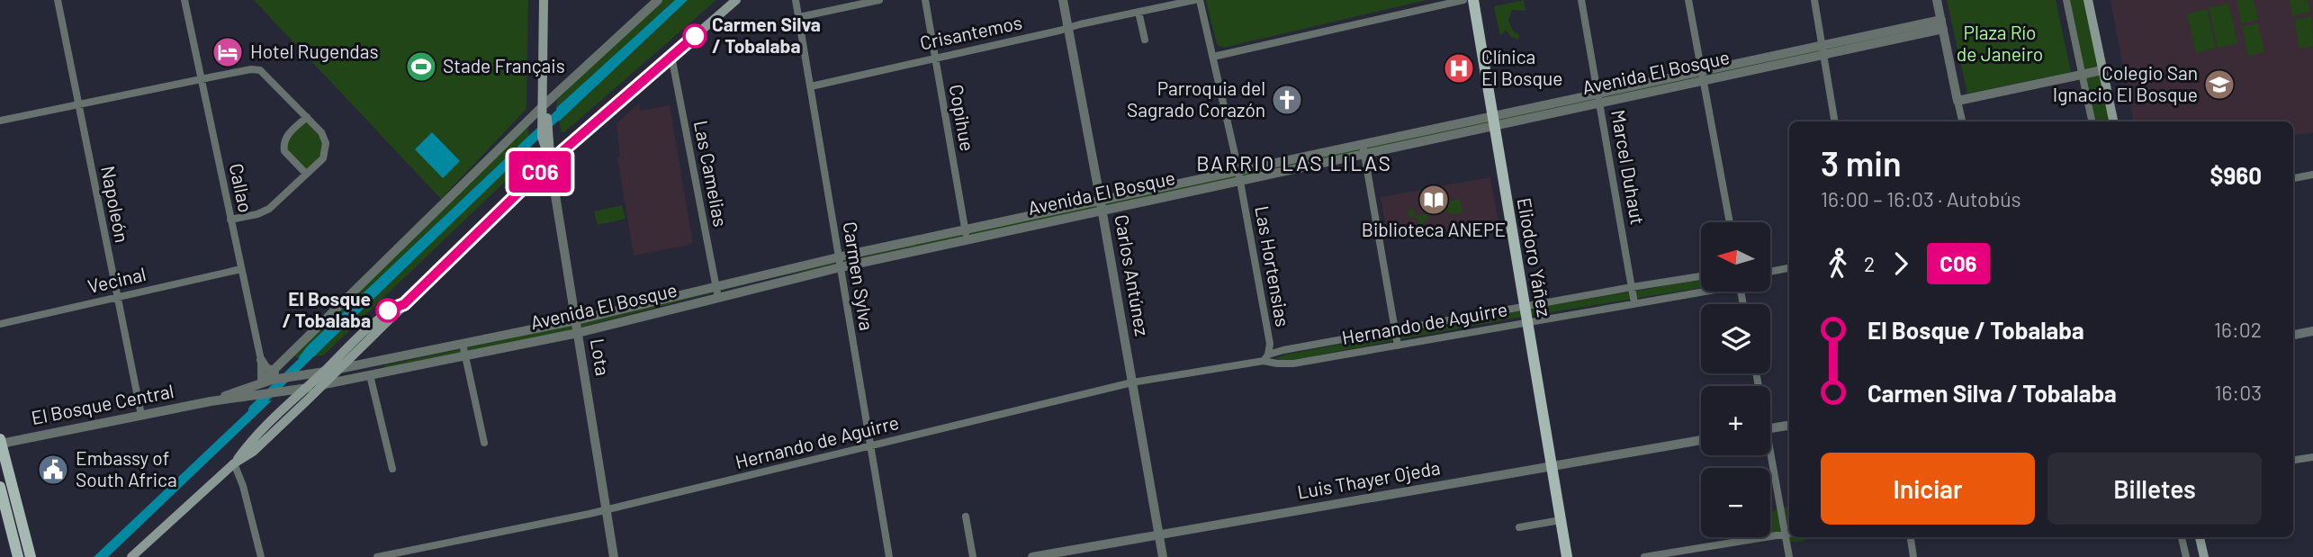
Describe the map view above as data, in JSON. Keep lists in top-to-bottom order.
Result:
{
  "streets": {
    "main road": ["Eliodoro Yáñez", "Lota"],
    "street": [
      "Crisantemos",
      "Avenida El Bosque",
      "Copihue",
      "Marcel Duhaut",
      "Las Camelias",
      "Callao",
      "Napoleón",
      "Las Hortensias",
      "Carlos Antúnez",
      "Carmen Sylva",
      "Vecinal",
      "Hernando de Aguirre",
      "El Bosque Central",
      "Luis Thayer Ojeda"
    ]
  },
  "crossings": [
    ["Crisantemos", "Copihue"],
    ["Crisantemos", "Carlos Antúnez"],
    ["Crisantemos", "Carmen Sylva"],
    ["Avenida El Bosque", "Copihue"],
    ["Avenida El Bosque", "Marcel Duhaut"],
    ["Avenida El Bosque", "Las Camelias"],
    ["Avenida El Bosque", "Eliodoro Yáñez"],
    ["Avenida El Bosque", "Las Hortensias"],
    ["Avenida El Bosque", "Carlos Antúnez"],
    ["Avenida El Bosque", "Carmen Sylva"],
    ["Avenida El Bosque", "Lota"],
    ["Avenida El Bosque", "El Bosque Central"],
    ["Marcel Duhaut", "Hernando de Aguirre"],
    ["Callao", "Vecinal"],
    ["Callao", "El Bosque Central"],
    ["Napoleón", "Vecinal"],
    ["Napoleón", "El Bosque Central"],
    ["Eliodoro Yáñez", "Hernando de Aguirre"],
    ["Eliodoro Yáñez", "Luis Thayer Ojeda"],
    ["Las Hortensias", "Hernando de Aguirre"],
    ["Carlos Antúnez", "Hernando de Aguirre"],
    ["Carlos Antúnez", "Luis Thayer Ojeda"],
    ["Carmen Sylva", "Hernando de Aguirre"],
    ["Hernando de Aguirre", "Lota"]
  ],
  "districts": ["BARRIO LAS LILAS"],
  "parks": ["Plaza Río de Janeiro"],
  "places": {
    "other": ["Carmen Silva / Tobalaba", "El Bosque / Tobalaba"],
    "hotel": ["Hotel Rugendas"],
    "sports": ["Stade Français"],
    "hospital": ["Clínica El Bosque"],
    "school or university": ["Colegio San Ignacio El Bosque"],
    "church": ["Parroquia del Sagrado Corazón"],
    "library": ["Biblioteca ANEPE"],
    "public building": ["Embassy of South Africa"]
  },
  "lines": ["bus line C06"],
  "north": "left",
  "page": {
    "on_map": "C06",
    "heading": ["3 min", "16:00 – 16:03 · Autobús", "$960"],
    "map_buttons": ["+", "−"],
    "legs": ["2", "C06"],
    "list": [
      {
        "name": "El Bosque / Tobalaba",
        "value": "16:02"
      },
      {
        "name": "Carmen Silva / Tobalaba",
        "value": "16:03"
      }
    ],
    "buttons": ["Iniciar", "Billetes"]
  }
}
